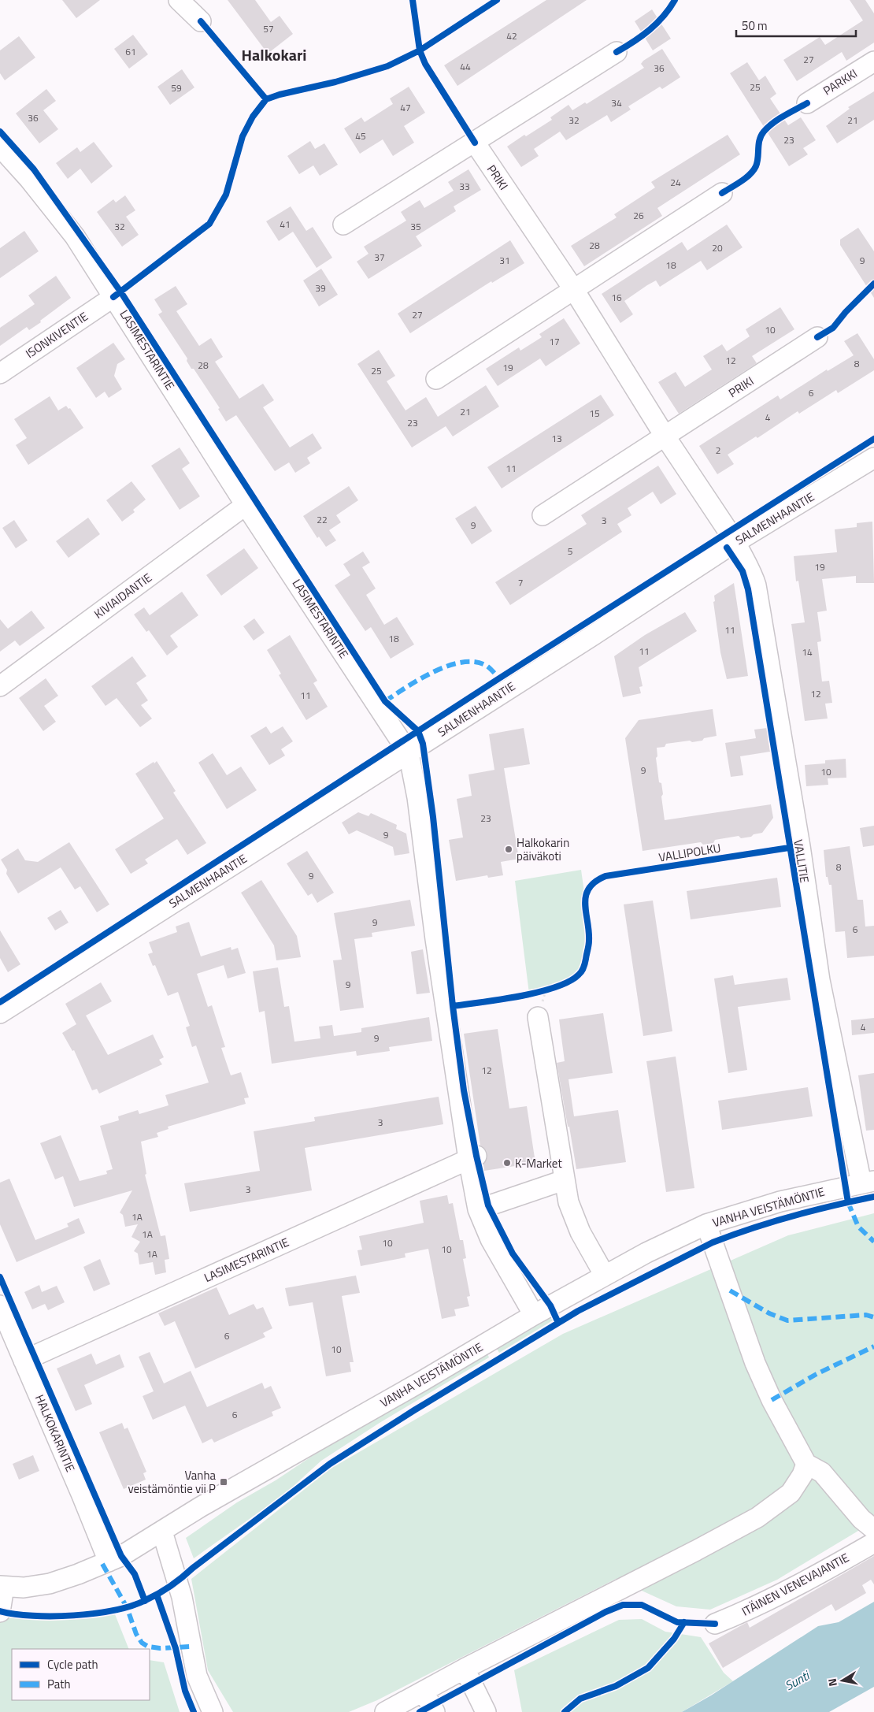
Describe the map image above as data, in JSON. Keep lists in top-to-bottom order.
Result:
{
  "streets": {
    "street": [
      "PARKKI",
      "PRIKI",
      "ISONKIVENTIE",
      "LASIMESTARINTIE",
      "SALMENHAANTIE",
      "KIVIAIDANTIE",
      "VALLITIE",
      "VANHA VEISTÄMÖNTIE",
      "HALKOKARINTIE",
      "ITÄINEN VENEVAJANTIE"
    ],
    "cycle path": ["VALLIPOLKU"]
  },
  "crossings": [
    ["PRIKI", "SALMENHAANTIE"],
    ["PRIKI", "VALLITIE"],
    ["ISONKIVENTIE", "LASIMESTARINTIE"],
    ["LASIMESTARINTIE", "SALMENHAANTIE"],
    ["LASIMESTARINTIE", "KIVIAIDANTIE"],
    ["LASIMESTARINTIE", "VANHA VEISTÄMÖNTIE"],
    ["LASIMESTARINTIE", "HALKOKARINTIE"],
    ["SALMENHAANTIE", "VALLITIE"],
    ["VALLITIE", "VANHA VEISTÄMÖNTIE"],
    ["VANHA VEISTÄMÖNTIE", "HALKOKARINTIE"]
  ],
  "districts": ["Halkokari"],
  "water": ["Sunti"],
  "places": {
    "other": ["Halkokarin päiväkoti", "K-Market"],
    "transit": ["Vanha veistämöntie vii P"]
  },
  "house_numbers": [
    "57",
    "42",
    "61",
    "27",
    "44",
    "36",
    "25",
    "59",
    "34",
    "47",
    "36",
    "32",
    "21",
    "45",
    "23",
    "24",
    "33",
    "26",
    "41",
    "32",
    "35",
    "28",
    "20",
    "37",
    "31",
    "9",
    "18",
    "39",
    "16",
    "27",
    "10",
    "17",
    "12",
    "8",
    "28",
    "19",
    "25",
    "6",
    "21",
    "15",
    "4",
    "23",
    "13",
    "2",
    "11",
    "22",
    "3",
    "9",
    "5",
    "19",
    "7",
    "11",
    "18",
    "11",
    "14",
    "12",
    "11",
    "9",
    "10",
    "23",
    "9",
    "8",
    "9",
    "9",
    "6",
    "9",
    "4",
    "9",
    "12",
    "3",
    "3",
    "1A",
    "1A",
    "10",
    "10",
    "1A",
    "6",
    "10",
    "6"
  ],
  "legend": ["Cycle path", "Path"],
  "scale_bar": "50 m",
  "north": "left"
}
